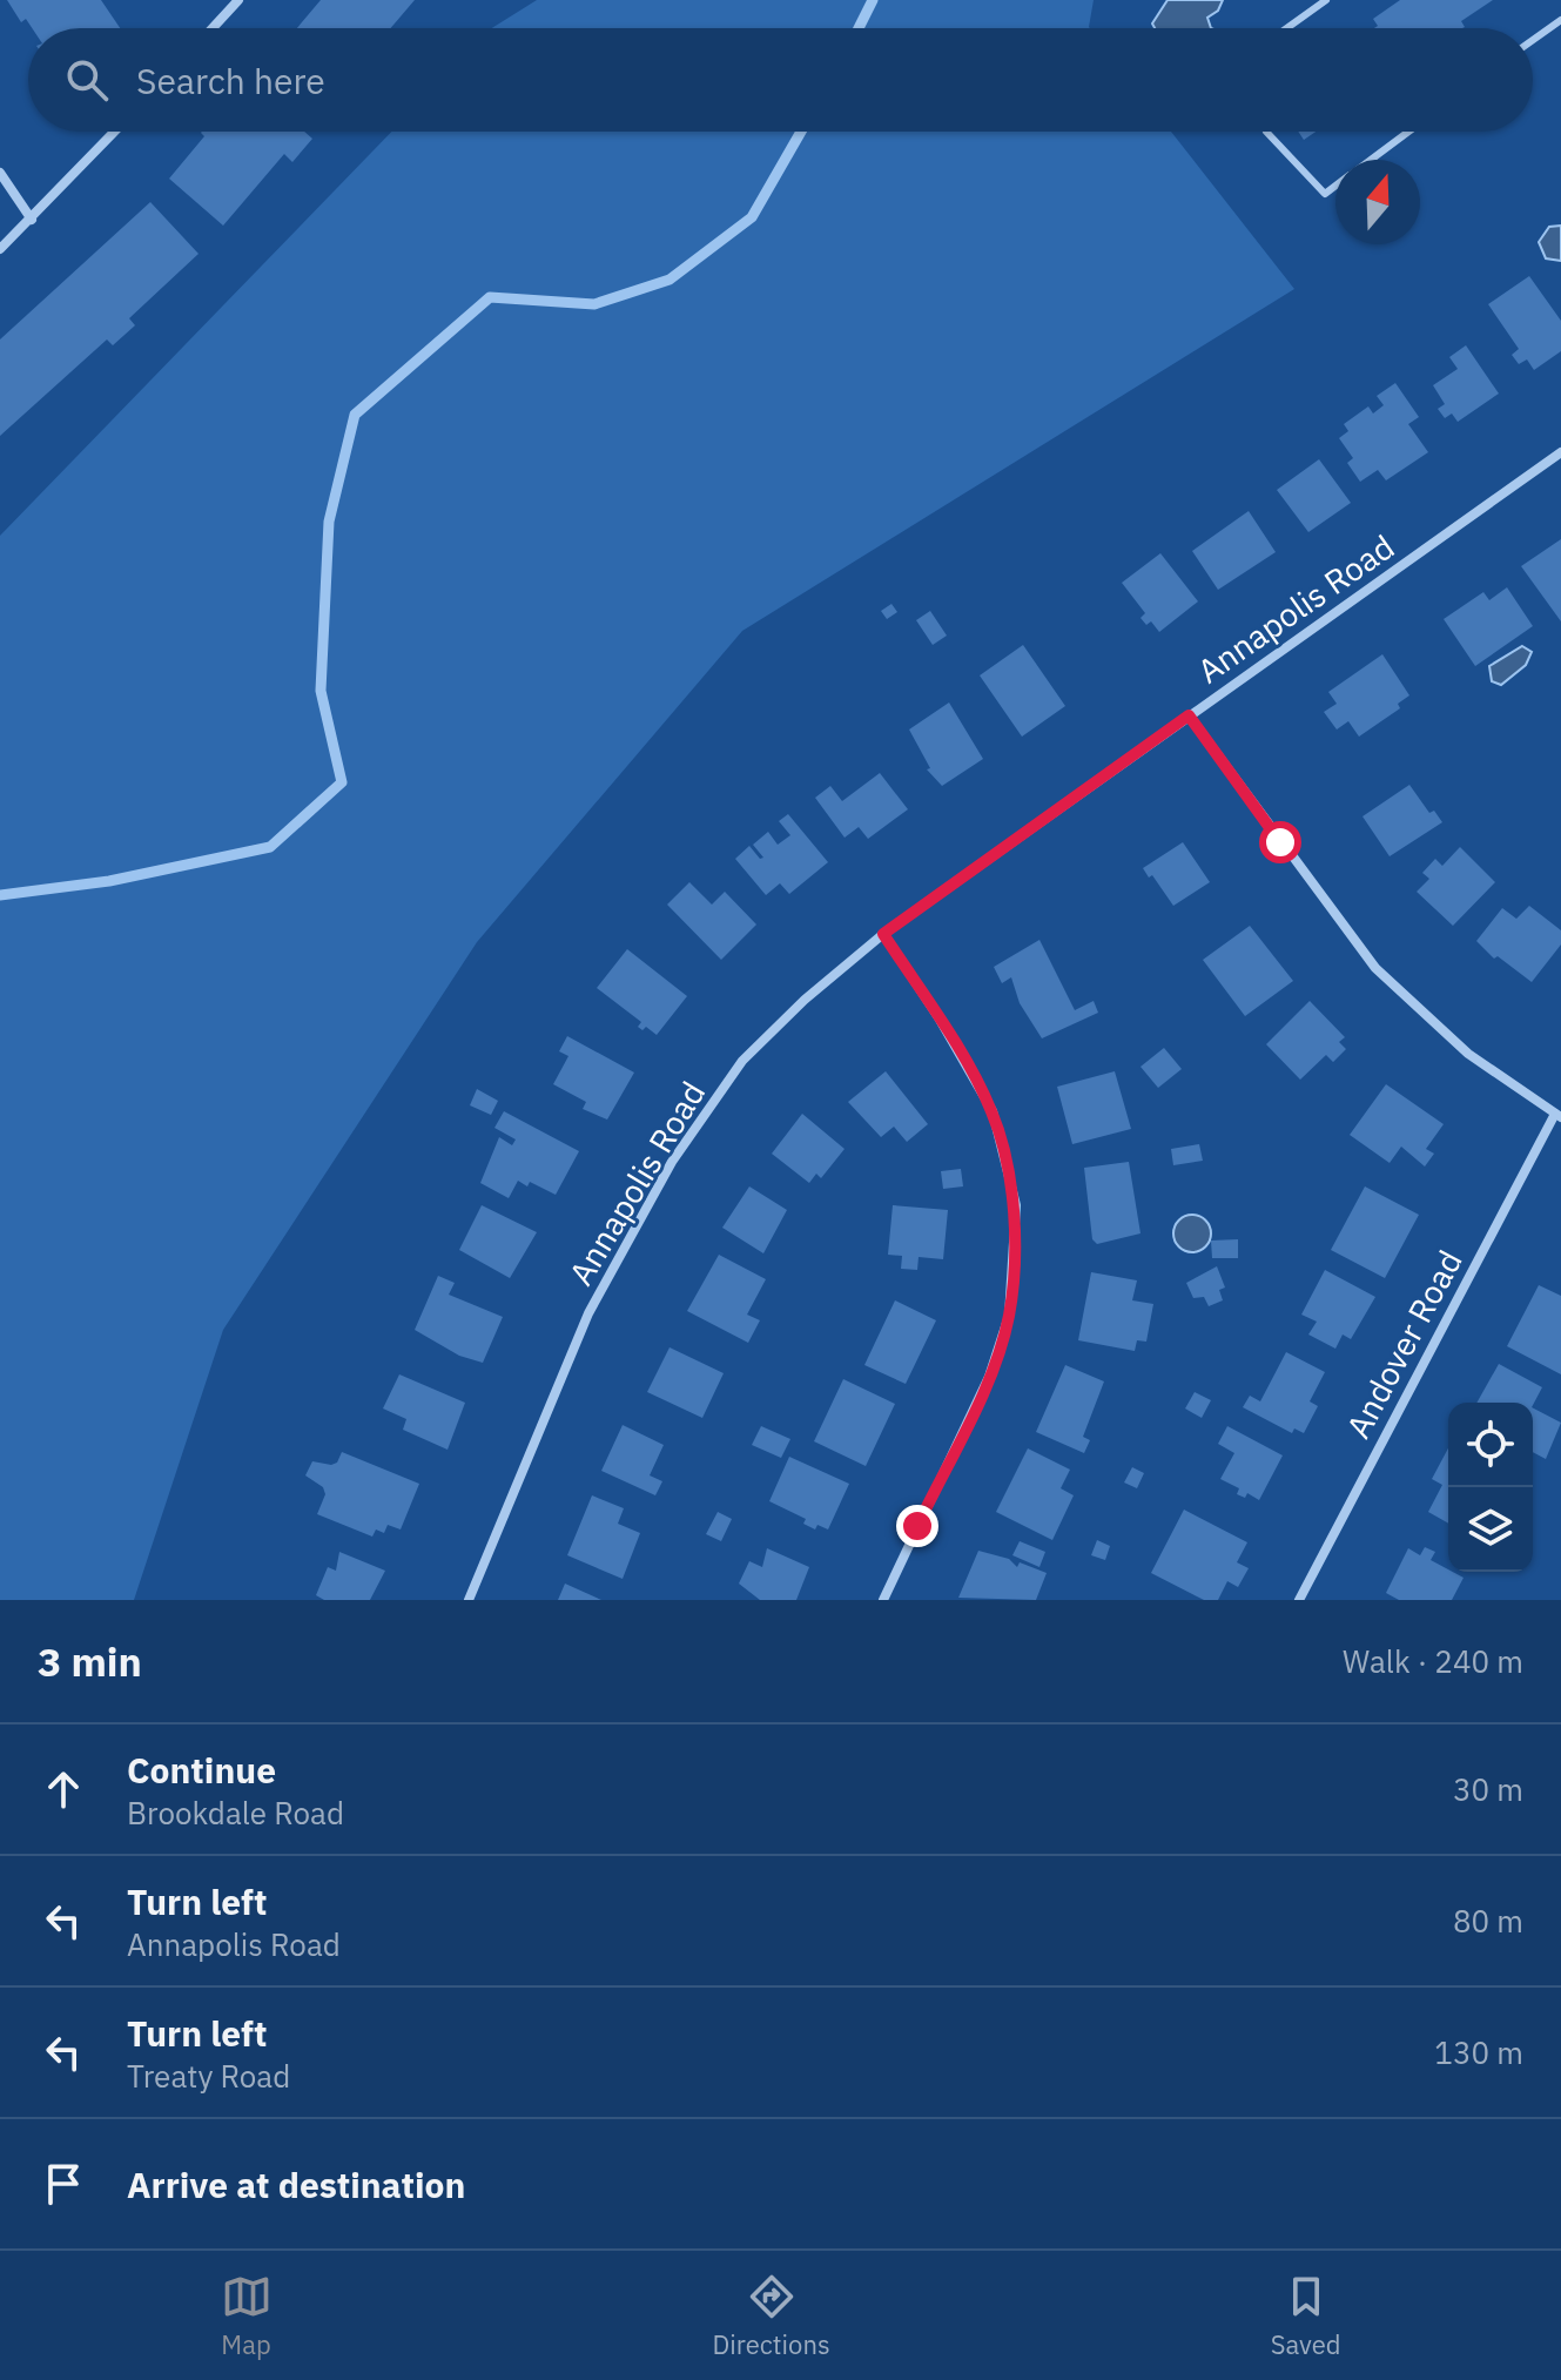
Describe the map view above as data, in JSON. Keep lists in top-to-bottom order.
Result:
{
  "streets": {
    "street": ["Annapolis Road", "Andover Road"]
  },
  "north": "top",
  "page": {
    "search": "Search here",
    "heading": ["3 min", "Walk · 240 m"],
    "list": [
      ["Continue", "Brookdale Road", "30 m"],
      ["Turn left", "Annapolis Road", "80 m"],
      ["Turn left", "Treaty Road", "130 m"],
      "Arrive at destination"
    ],
    "nav": ["Map", "Directions", "Saved"]
  }
}
